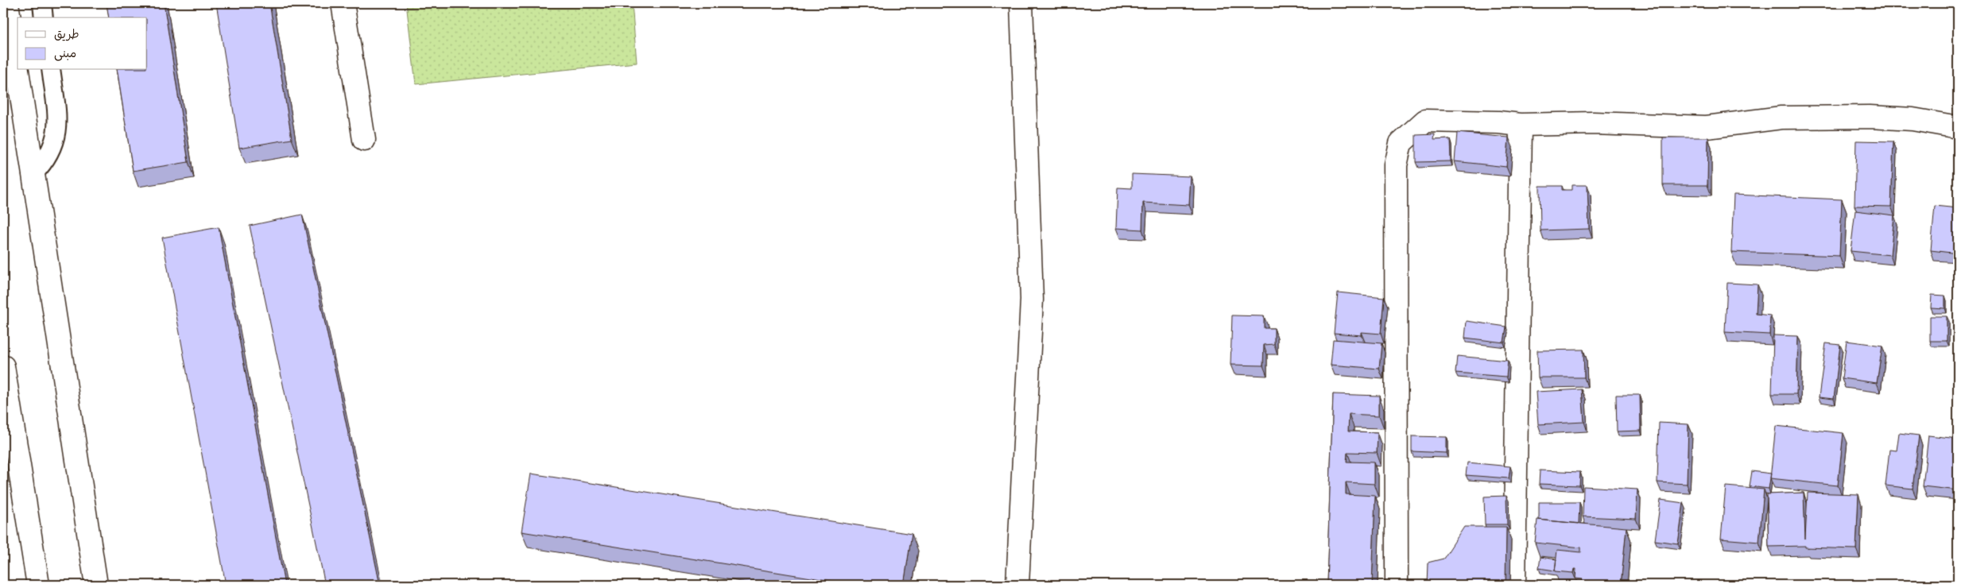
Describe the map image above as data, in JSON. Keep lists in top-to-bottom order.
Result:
{
  "legend": ["طريق", "مبنى"]
}
